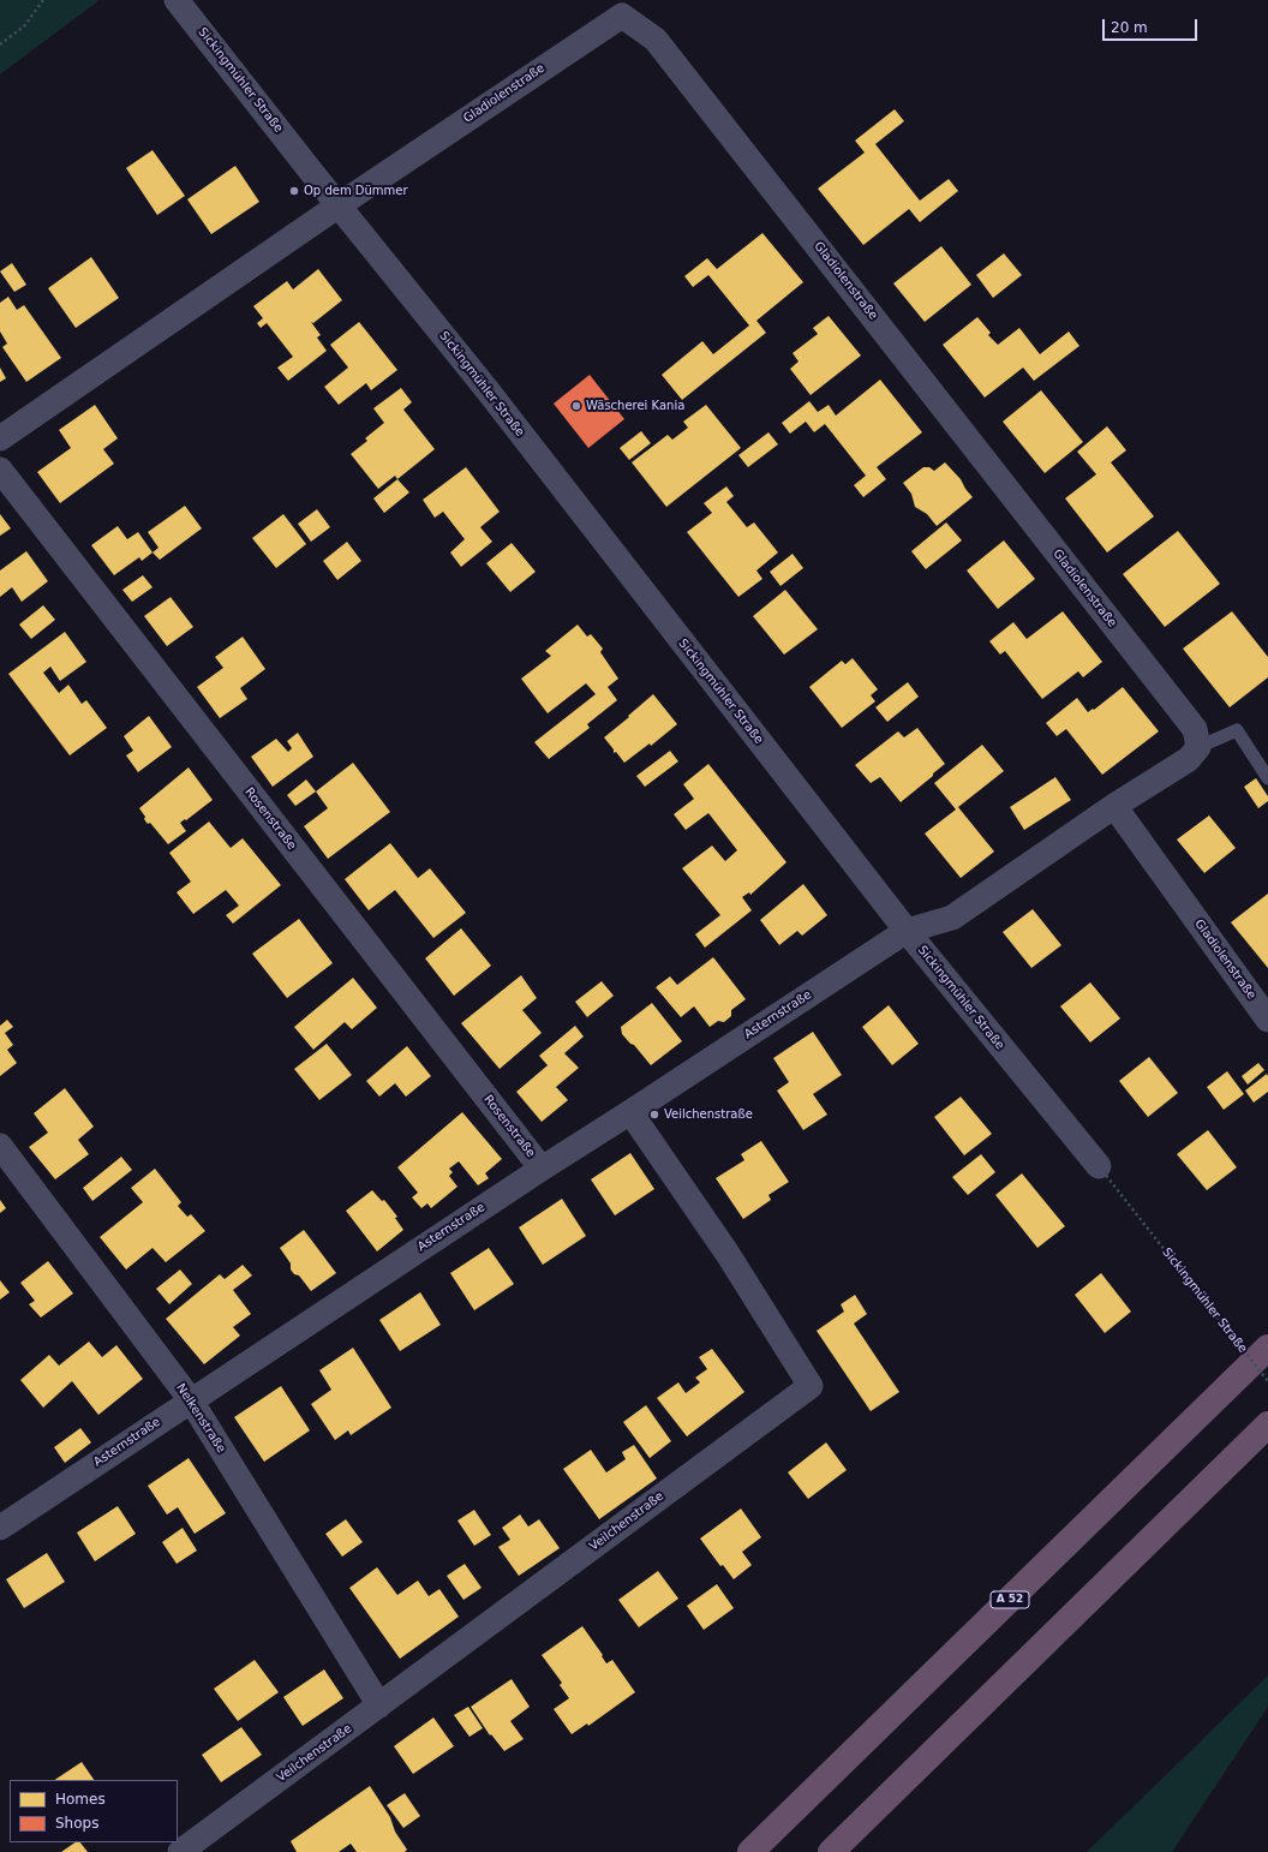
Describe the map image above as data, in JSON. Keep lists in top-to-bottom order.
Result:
{
  "streets": {
    "highway": ["A 52"],
    "street": [
      "Sickingmühler Straße",
      "Gladiolenstraße",
      "Rosenstraße",
      "Asternstraße",
      "Nelkenstraße",
      "Veilchenstraße"
    ]
  },
  "crossings": [
    ["Sickingmühler Straße", "Gladiolenstraße"],
    ["Sickingmühler Straße", "Asternstraße"],
    ["Rosenstraße", "Asternstraße"],
    ["Asternstraße", "Nelkenstraße"],
    ["Asternstraße", "Veilchenstraße"],
    ["Nelkenstraße", "Veilchenstraße"]
  ],
  "places": ["Op dem Dümmer", "Wäscherei Kania", "Veilchenstraße"],
  "legend": ["Homes", "Shops"],
  "scale_bar": "20 m"
}
